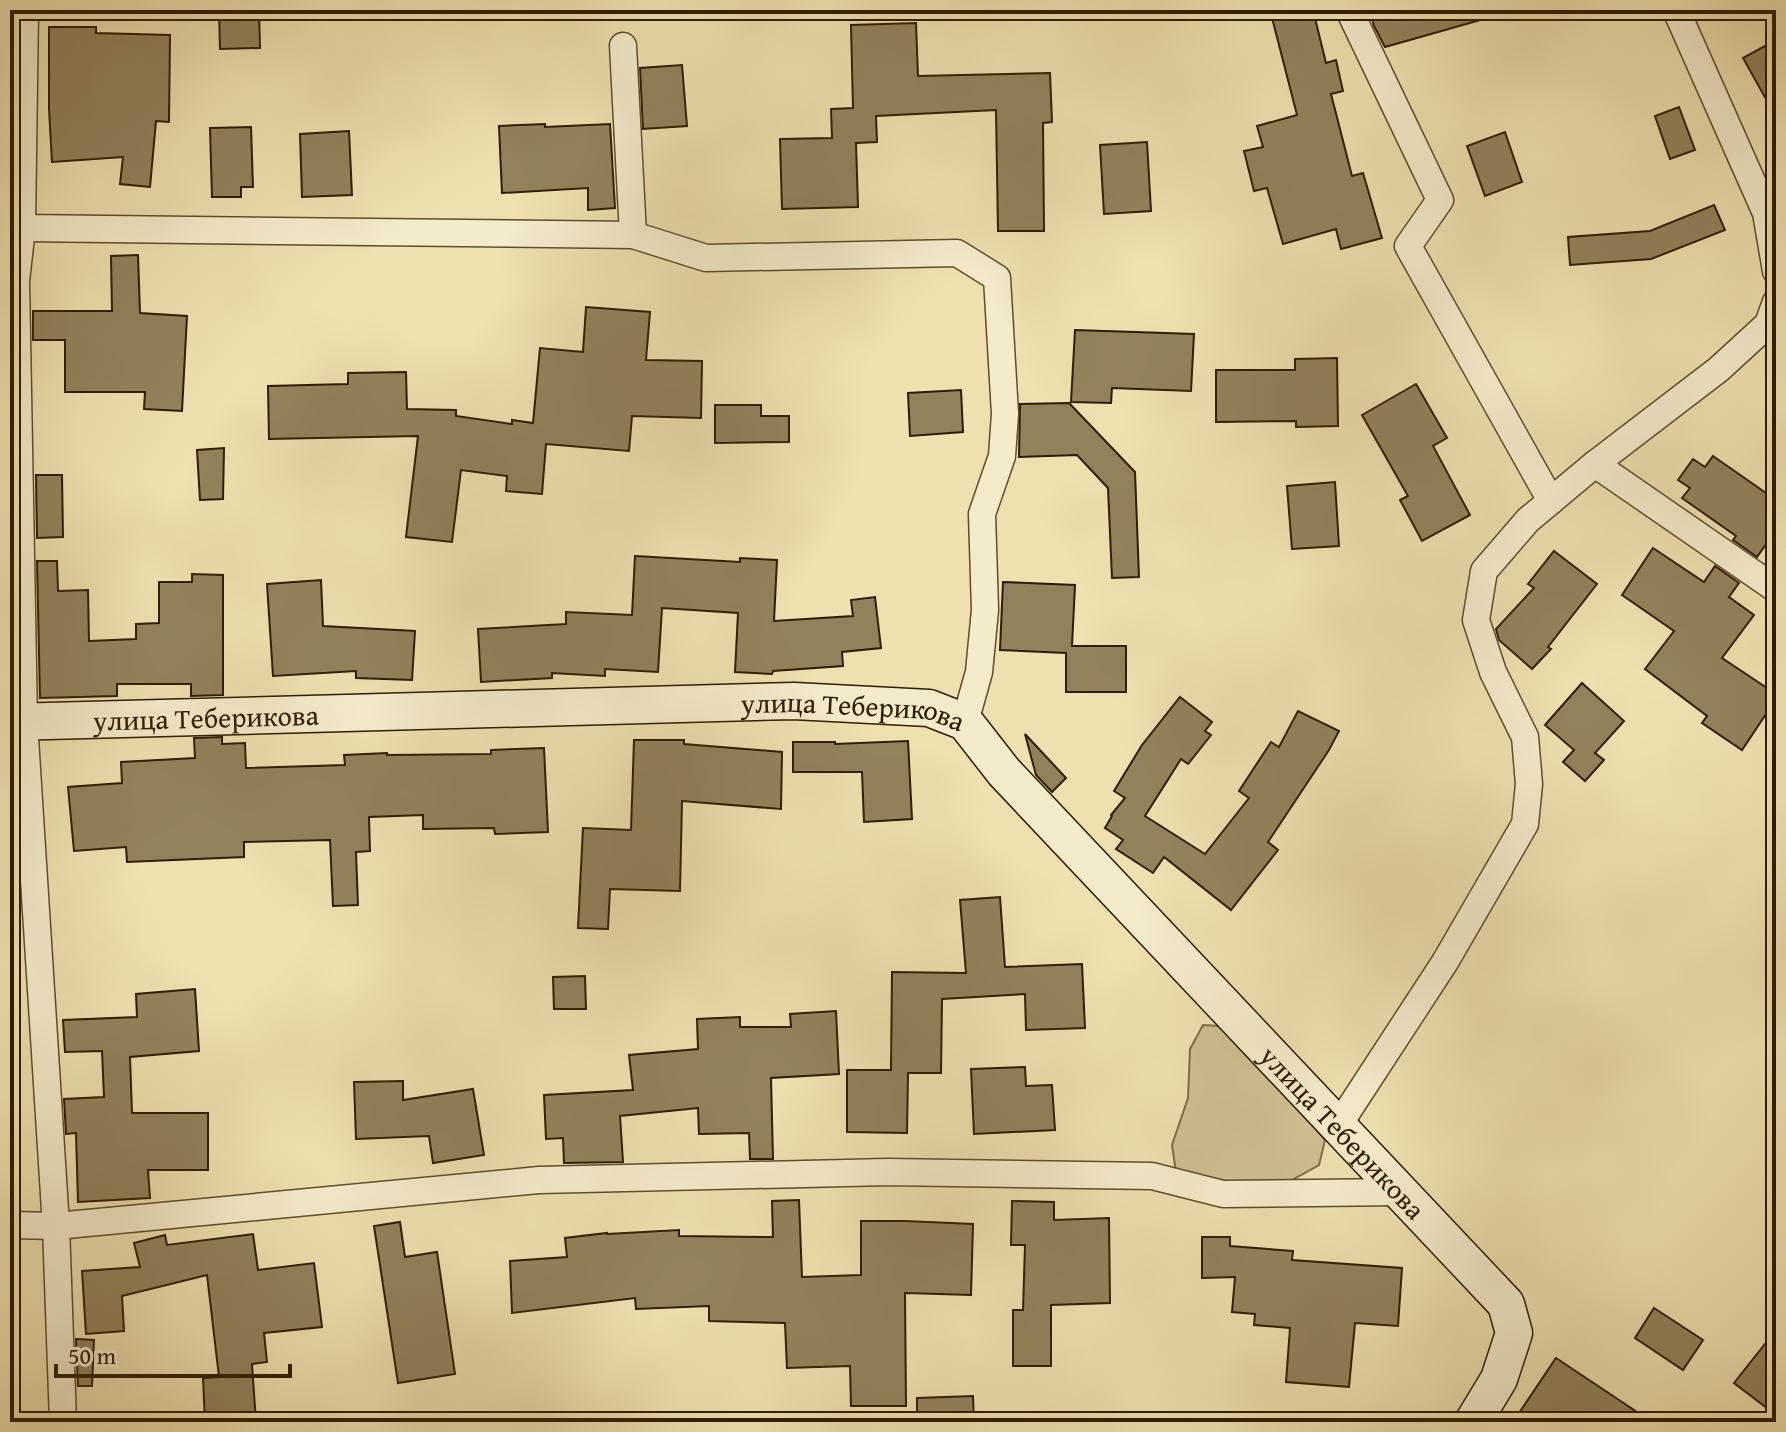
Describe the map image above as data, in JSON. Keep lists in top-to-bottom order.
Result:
{
  "streets": {
    "street": ["улица Теберикова"]
  },
  "scale_bar": "50 m"
}
